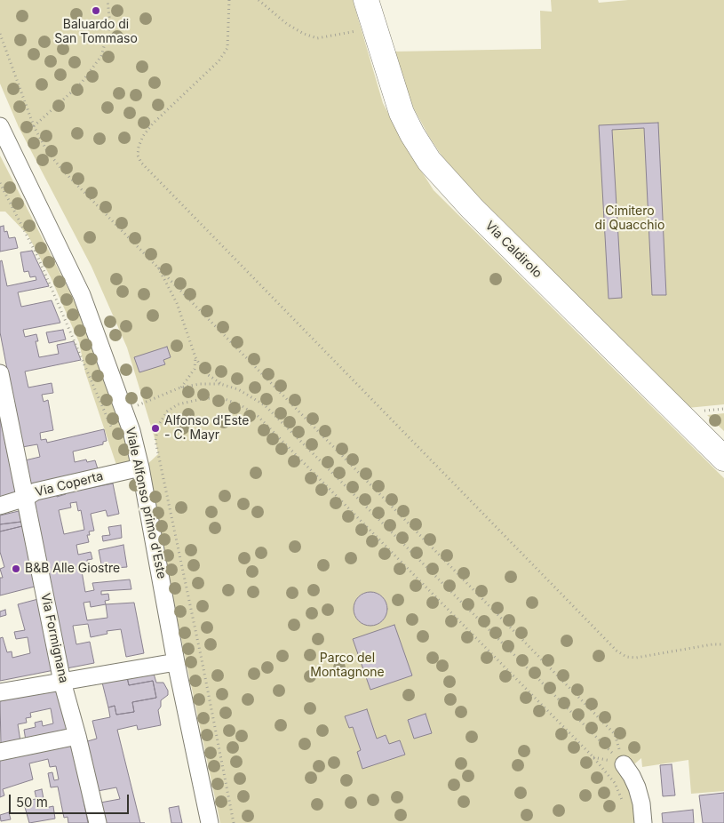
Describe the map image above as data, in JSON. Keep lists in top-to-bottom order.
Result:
{
  "streets": {
    "main road": ["Via Caldirolo"],
    "street": ["Via Coperta", "Viale Alfonso primo d'Este", "Via Formignana"]
  },
  "crossings": [
    ["Via Coperta", "Viale Alfonso primo d'Este"],
    ["Via Coperta", "Via Formignana"]
  ],
  "parks": ["Cimitero di Quacchio", "Parco del Montagnone"],
  "places": ["Baluardo di San Tommaso", "Alfonso d'Este - C. Mayr", "B&B Alle Giostre"],
  "scale_bar": "50 m"
}
